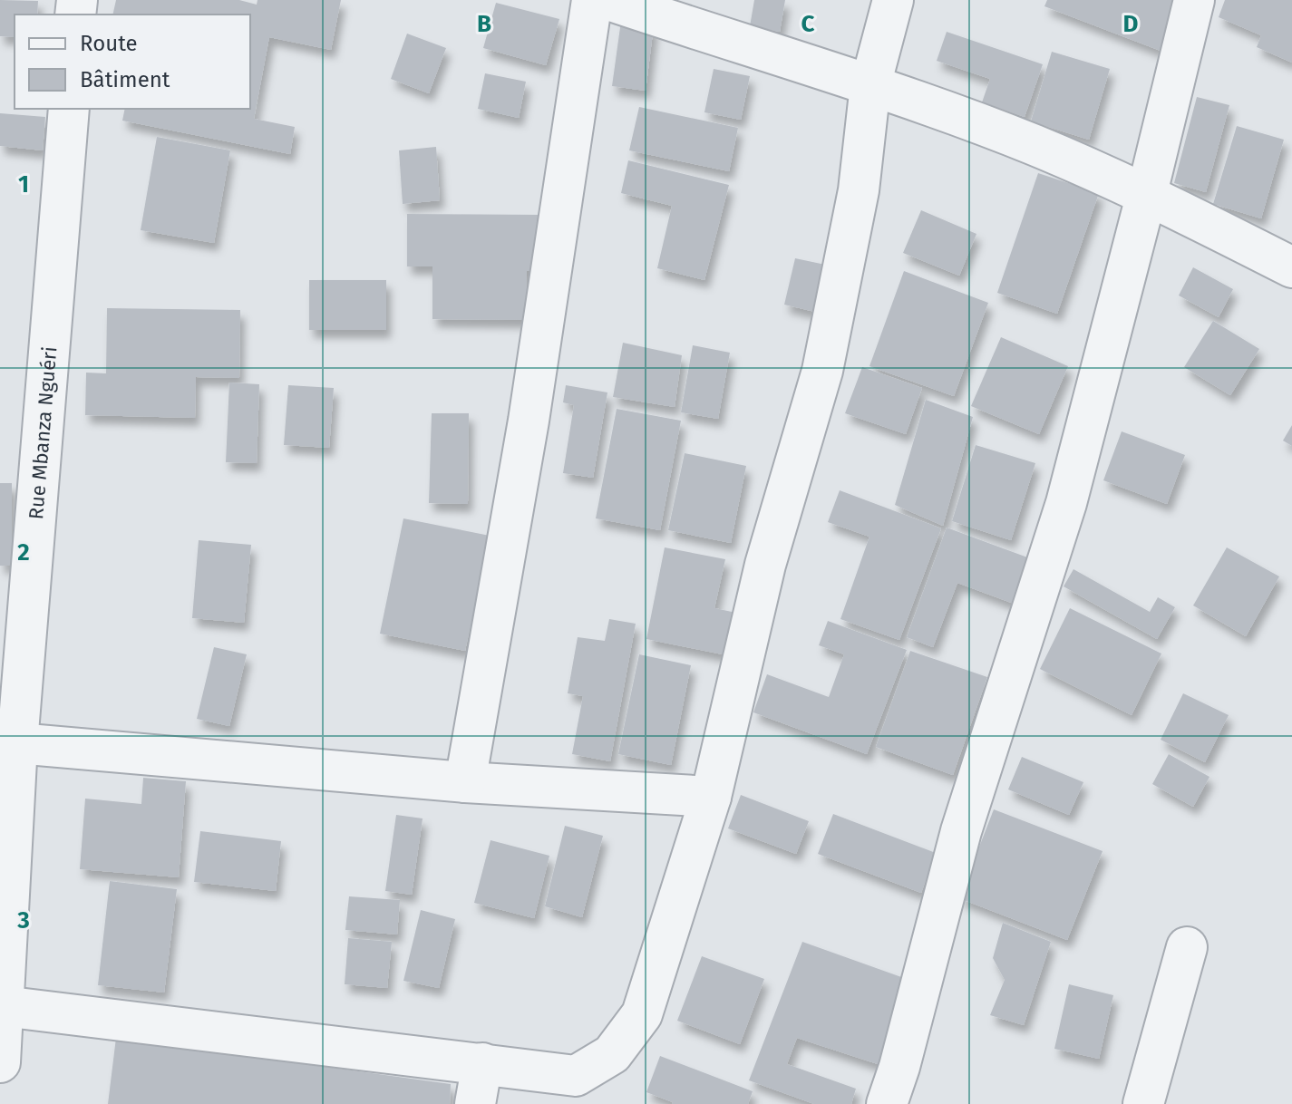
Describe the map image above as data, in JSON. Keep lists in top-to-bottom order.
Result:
{
  "streets": {
    "street": ["Rue Mbanza Nguéri"]
  },
  "legend": ["Route", "Bâtiment"],
  "grid": {
    "columns": ["B", "C", "D"],
    "rows": ["1", "2", "3"]
  }
}
